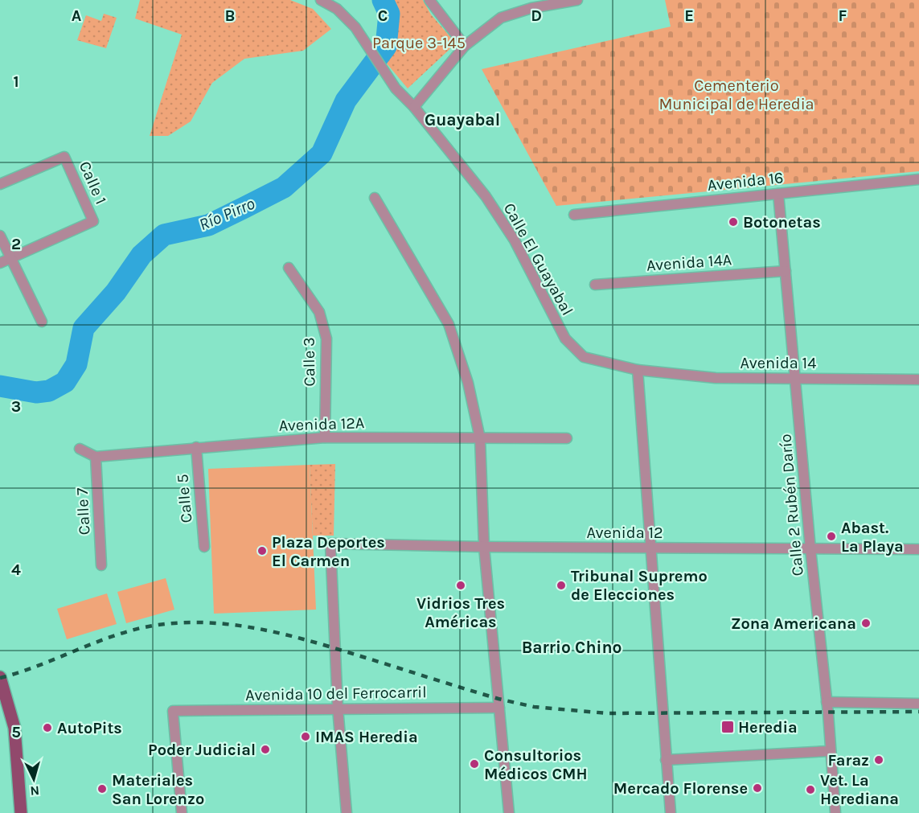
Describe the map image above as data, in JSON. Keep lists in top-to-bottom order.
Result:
{
  "streets": {
    "street": [
      "Avenida 16",
      "Calle 1",
      "Calle El Guayabal",
      "Avenida 14A",
      "Calle 3",
      "Avenida 14",
      "Avenida 12A",
      "Calle 5",
      "Calle 2 Rubén Darío",
      "Calle 7",
      "Avenida 12",
      "Avenida 10 del Ferrocarril"
    ]
  },
  "crossings": [
    ["Avenida 16", "Calle 2 Rubén Darío"],
    ["Calle El Guayabal", "Avenida 14"],
    ["Avenida 14A", "Calle 2 Rubén Darío"],
    ["Calle 3", "Avenida 12A"],
    ["Avenida 14", "Calle 2 Rubén Darío"],
    ["Avenida 12A", "Calle 5"],
    ["Avenida 12A", "Calle 7"],
    ["Calle 2 Rubén Darío", "Avenida 12"],
    ["Avenida 12", "Avenida 10 del Ferrocarril"]
  ],
  "districts": ["Guayabal", "Barrio Chino"],
  "water": ["Río Pirro"],
  "parks": ["Parque 3-145", "Cementerio Municipal de Heredia"],
  "places": {
    "other": [
      "Botonetas",
      "Abast. La Playa",
      "Plaza Deportes El Carmen",
      "Vidrios Tres Américas",
      "Tribunal Supremo de Elecciones",
      "Zona Americana",
      "AutoPits",
      "IMAS Heredia",
      "Poder Judicial",
      "Faraz",
      "Consultorios Médicos CMH",
      "Mercado Florense",
      "Materiales San Lorenzo",
      "Vet. La Herediana"
    ],
    "transit": ["Heredia"]
  },
  "north": "bottom",
  "grid": {
    "columns": [
      "A",
      "B",
      "C",
      "D",
      "E",
      "F"
    ],
    "rows": [
      "1",
      "2",
      "3",
      "4",
      "5"
    ]
  }
}
